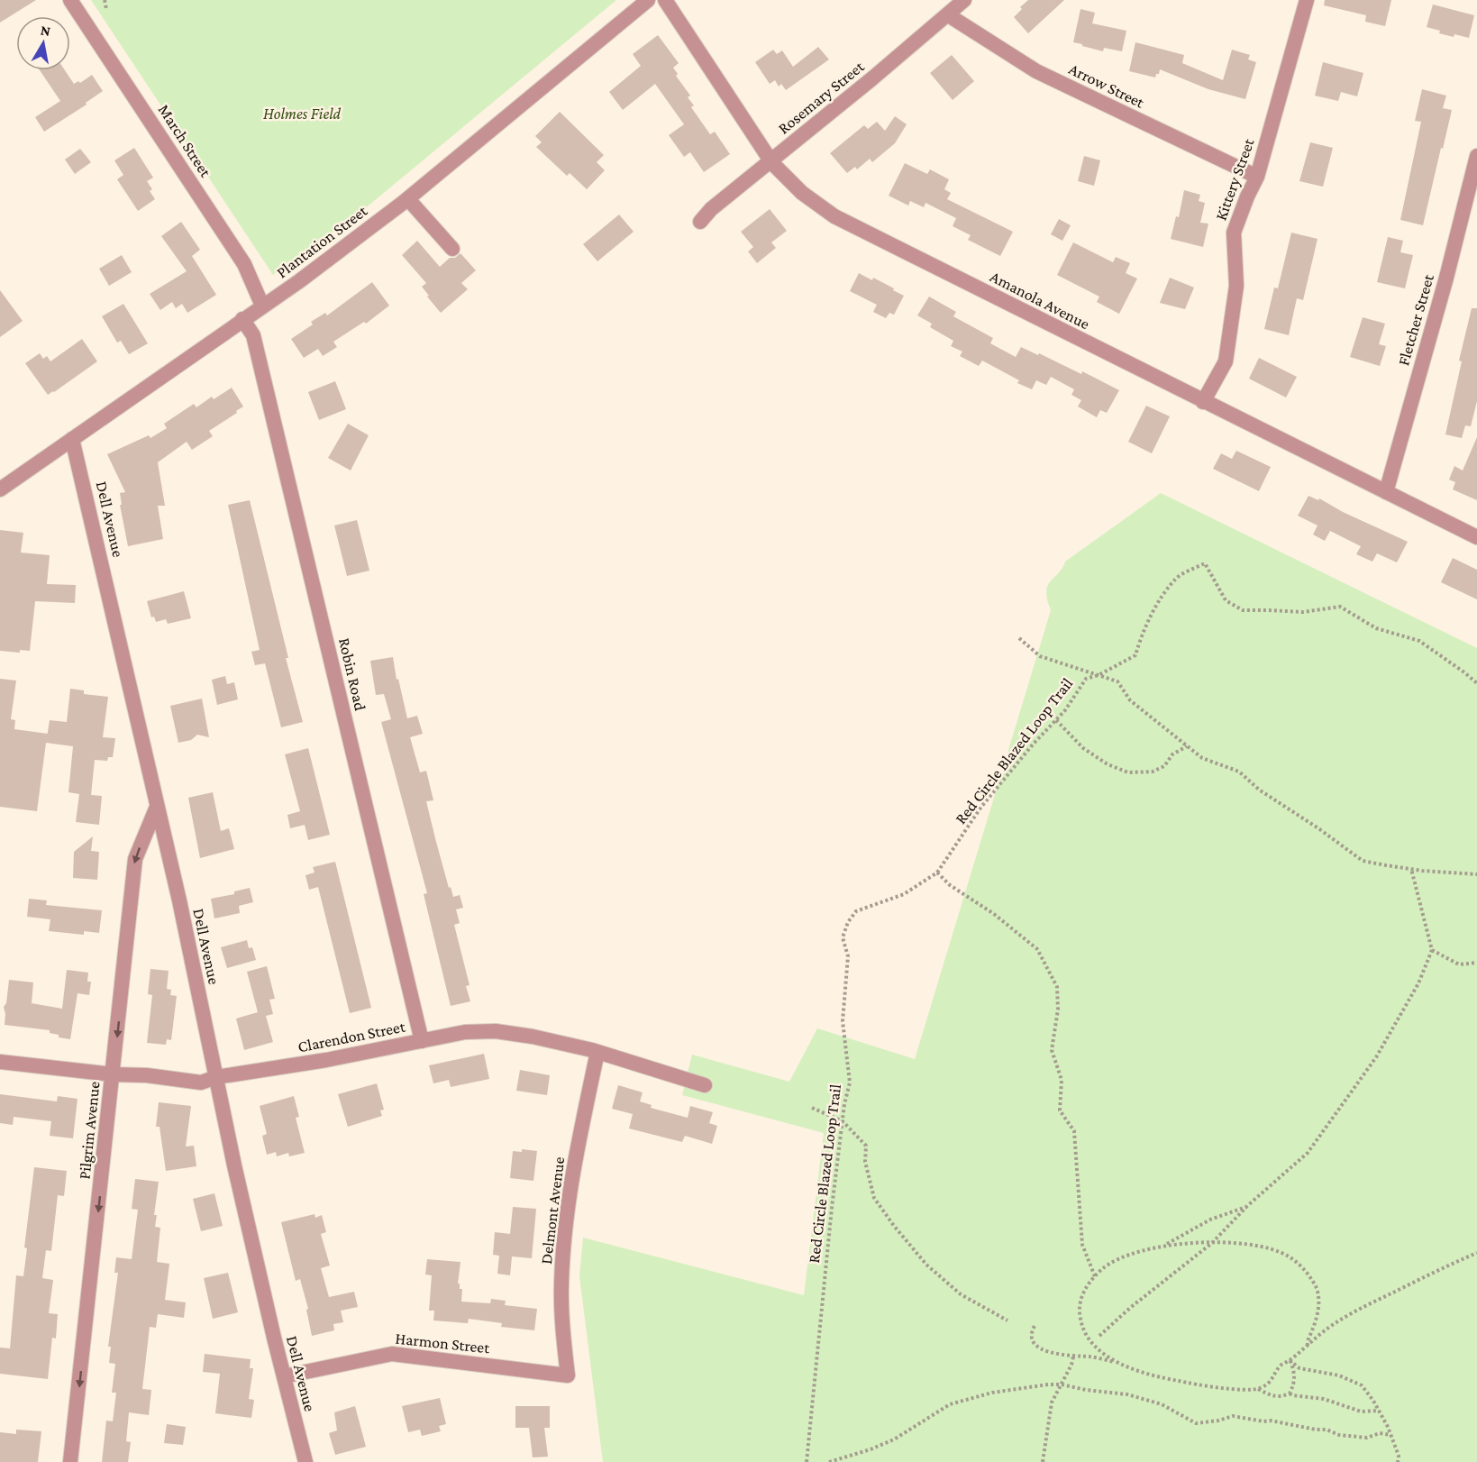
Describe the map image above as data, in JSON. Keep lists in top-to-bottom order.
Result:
{
  "streets": {
    "street": [
      "Arrow Street",
      "Rosemary Street",
      "March Street",
      "Kittery Street",
      "Plantation Street",
      "Amanola Avenue",
      "Fletcher Street",
      "Dell Avenue",
      "Robin Road",
      "Clarendon Street",
      "Pilgrim Avenue",
      "Delmont Avenue",
      "Harmon Street"
    ],
    "path": ["Red Circle Blazed Loop Trail"]
  },
  "crossings": [
    ["Arrow Street", "Rosemary Street"],
    ["Arrow Street", "Kittery Street"],
    ["Rosemary Street", "Amanola Avenue"],
    ["March Street", "Plantation Street"],
    ["Kittery Street", "Amanola Avenue"],
    ["Plantation Street", "Dell Avenue"],
    ["Plantation Street", "Robin Road"],
    ["Amanola Avenue", "Fletcher Street"],
    ["Dell Avenue", "Clarendon Street"],
    ["Dell Avenue", "Pilgrim Avenue"],
    ["Dell Avenue", "Harmon Street"],
    ["Robin Road", "Clarendon Street"],
    ["Clarendon Street", "Pilgrim Avenue"],
    ["Clarendon Street", "Delmont Avenue"],
    ["Delmont Avenue", "Harmon Street"]
  ],
  "one_way": ["Pilgrim Avenue"],
  "parks": ["Holmes Field"],
  "north": "top"
}
